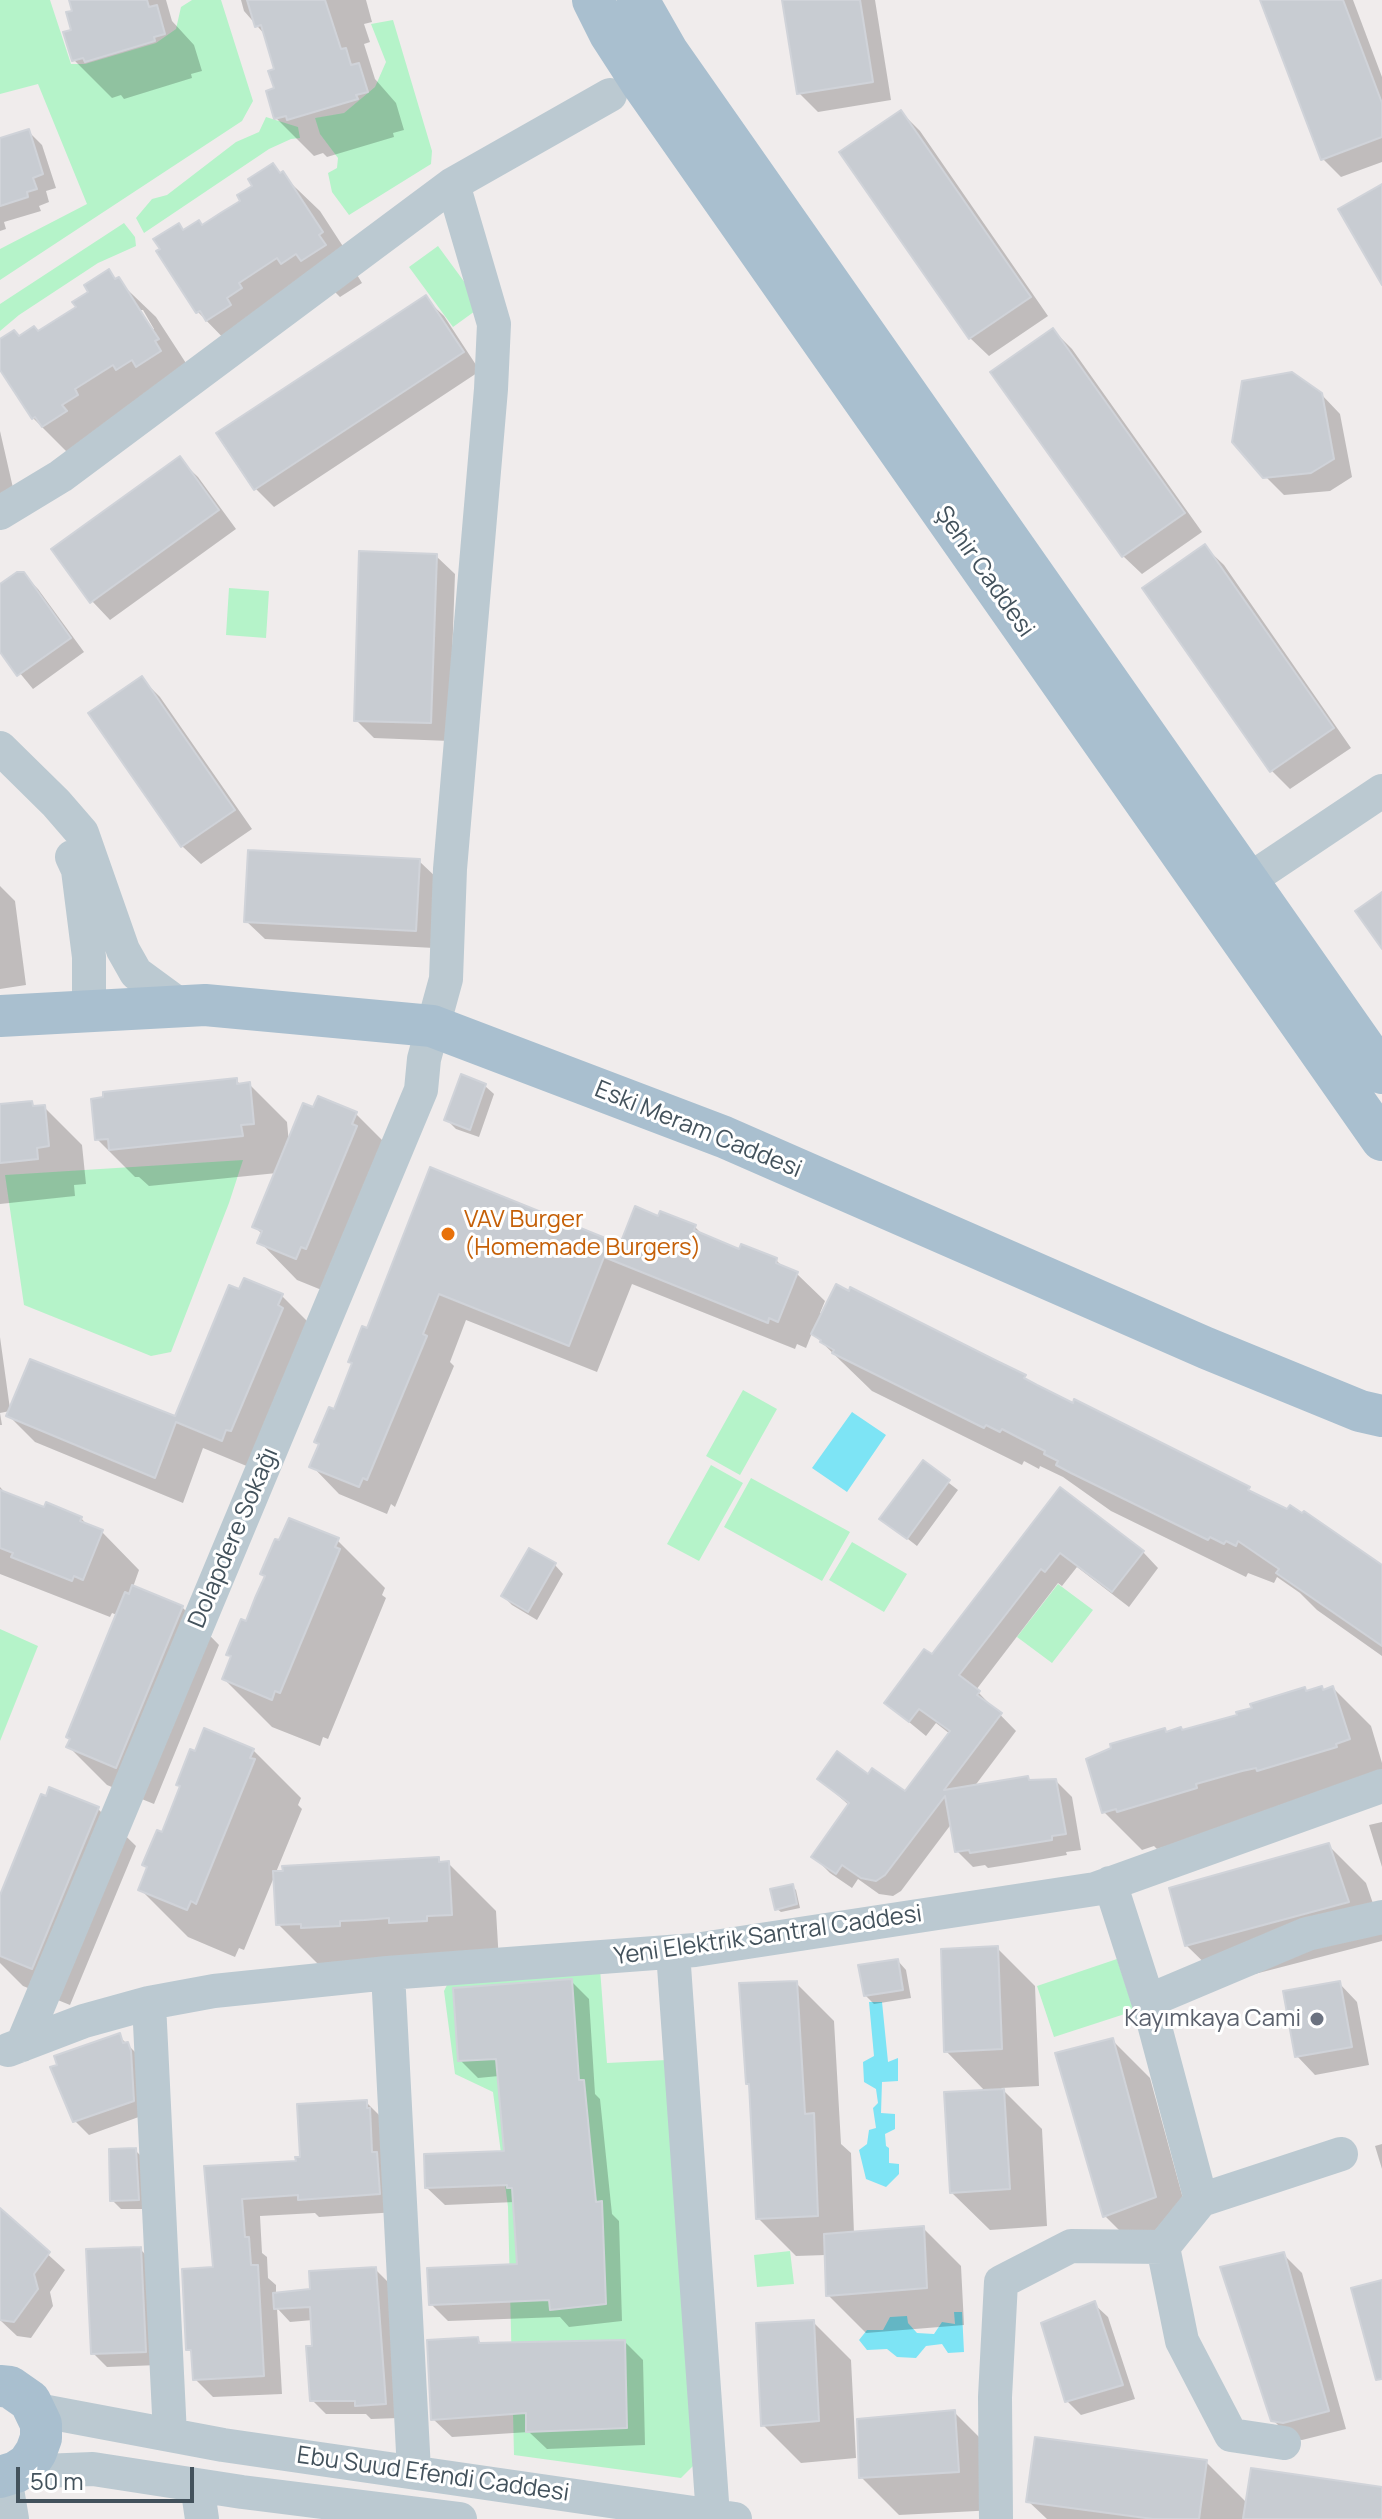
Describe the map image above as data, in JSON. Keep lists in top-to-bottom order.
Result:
{
  "streets": {
    "main road": ["Şehir Caddesi", "Eski Meram Caddesi"],
    "street": ["Dolapdere Sokağı", "Yeni Elektrik Santral Caddesi", "Ebu Suud Efendi Caddesi"]
  },
  "crossings": [
    ["Eski Meram Caddesi", "Dolapdere Sokağı"],
    ["Dolapdere Sokağı", "Yeni Elektrik Santral Caddesi"]
  ],
  "places": ["VAV Burger (Homemade Burgers)", "Kayımkaya Cami"],
  "scale_bar": "50 m"
}
